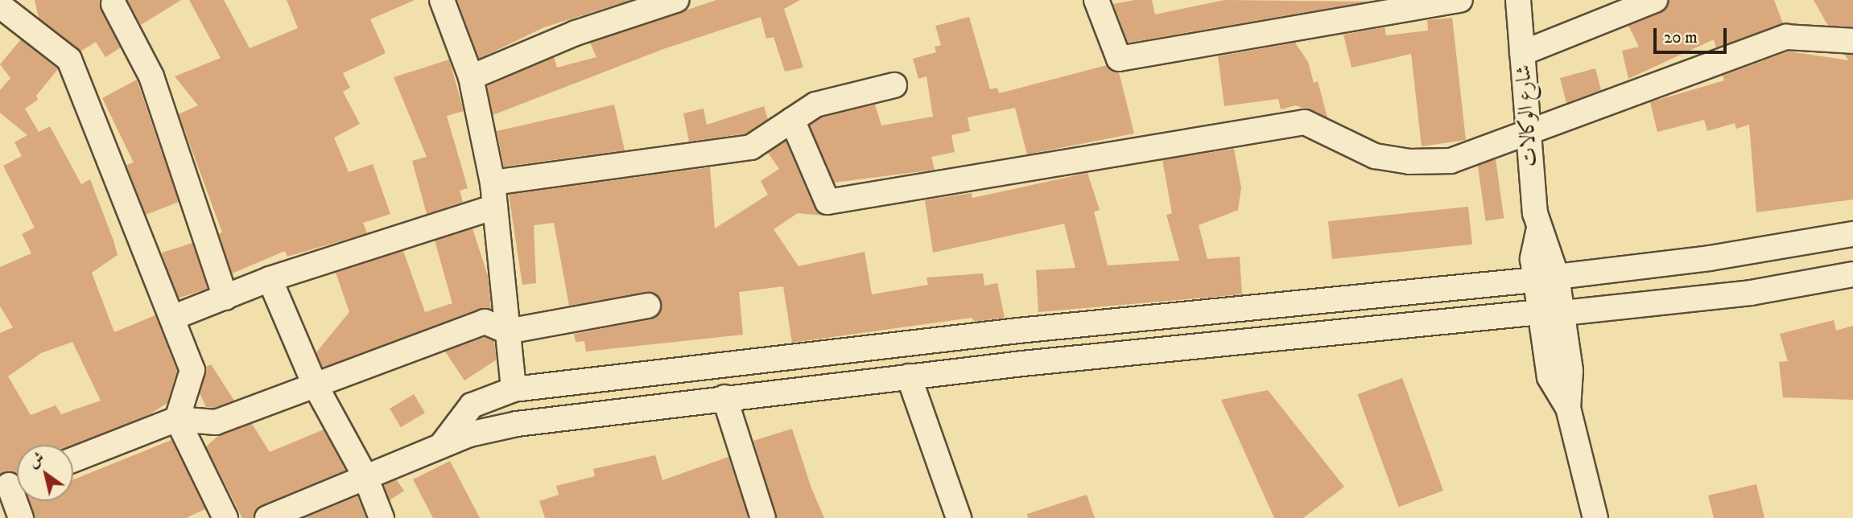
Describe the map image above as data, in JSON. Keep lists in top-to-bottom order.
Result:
{
  "streets": {
    "street": ["شارع الوكالات"]
  },
  "scale_bar": "20 m",
  "north": "top left"
}
